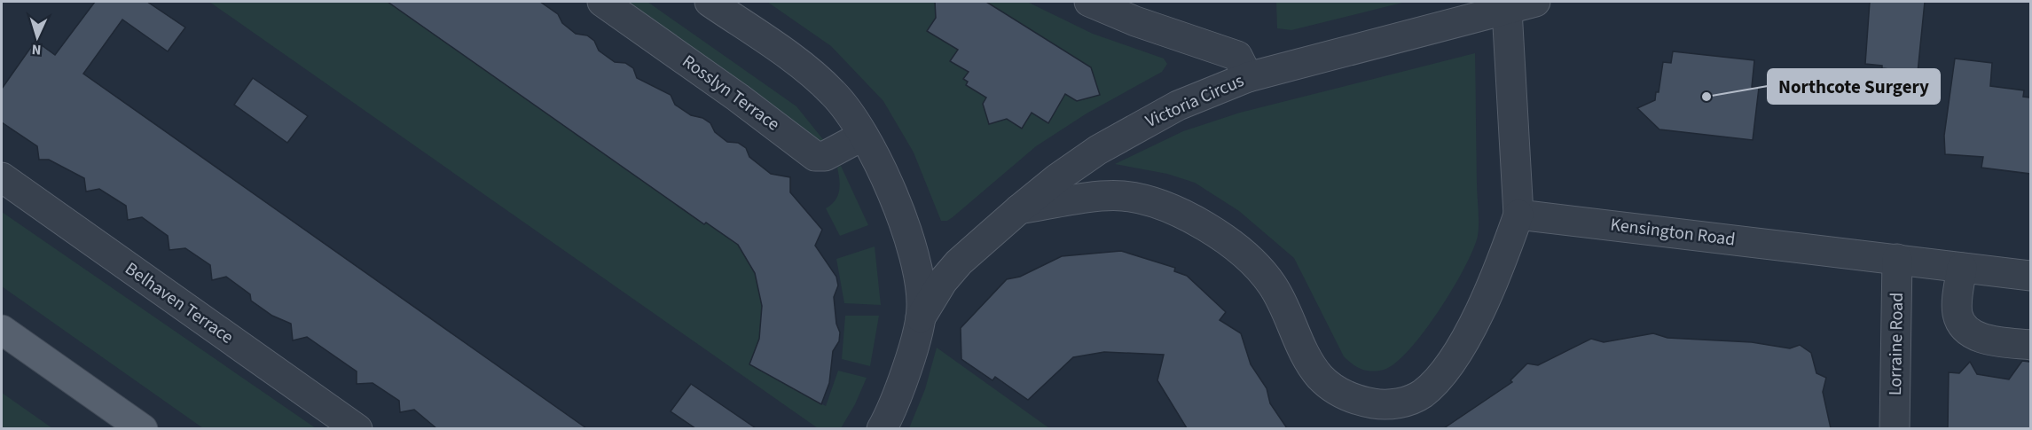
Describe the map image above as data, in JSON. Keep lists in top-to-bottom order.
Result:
{
  "streets": {
    "street": [
      "Rosslyn Terrace",
      "Victoria Circus",
      "Kensington Road",
      "Belhaven Terrace",
      "Lorraine Road"
    ]
  },
  "crossings": [
    ["Kensington Road", "Lorraine Road"]
  ],
  "places": ["Northcote Surgery"],
  "north": "bottom"
}
